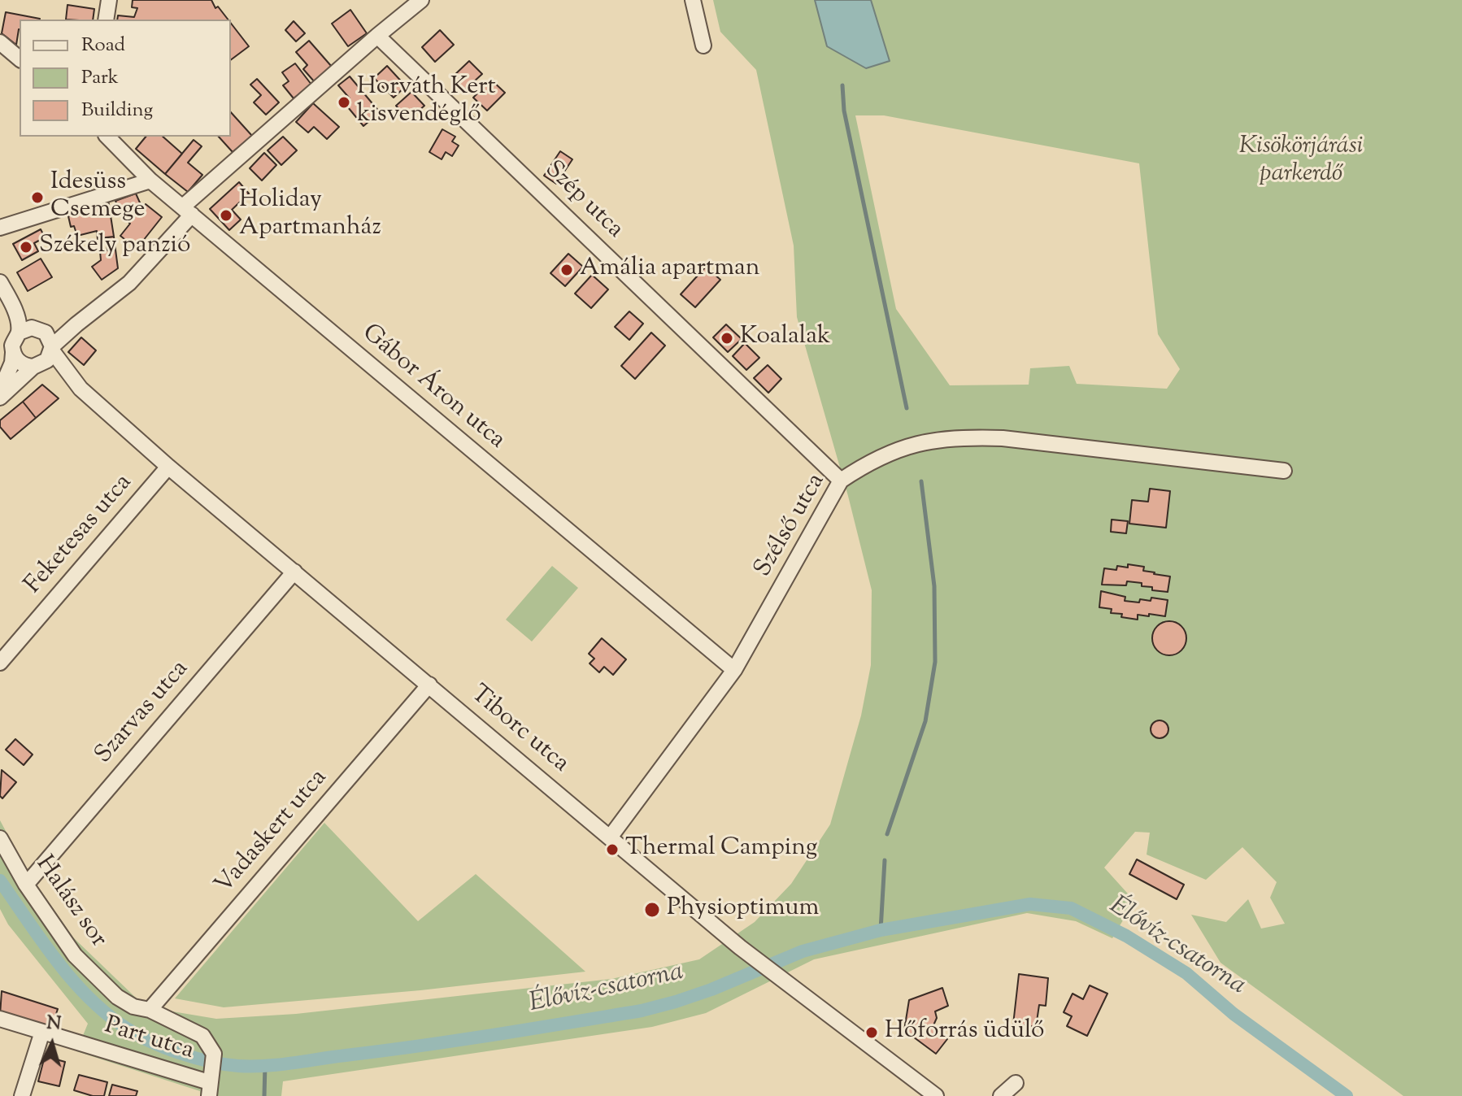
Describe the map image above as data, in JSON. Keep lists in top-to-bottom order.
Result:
{
  "streets": {
    "street": [
      "Szép utca",
      "Gábor Áron utca",
      "Szélső utca",
      "Feketesas utca",
      "Szarvas utca",
      "Tiborc utca",
      "Vadaskert utca",
      "Halász sor",
      "Part utca"
    ]
  },
  "crossings": [
    ["Szép utca", "Szélső utca"],
    ["Gábor Áron utca", "Szélső utca"],
    ["Szélső utca", "Tiborc utca"],
    ["Feketesas utca", "Tiborc utca"],
    ["Szarvas utca", "Tiborc utca"],
    ["Szarvas utca", "Halász sor"],
    ["Tiborc utca", "Vadaskert utca"],
    ["Vadaskert utca", "Halász sor"],
    ["Halász sor", "Part utca"]
  ],
  "water": ["Élővíz-csatorna"],
  "parks": ["Kisökörjárási parkerdő"],
  "places": [
    "Horváth Kert kisvendéglő",
    "Idesüss Csemege",
    "Holiday Apartmanház",
    "Székely panzió",
    "Amália apartman",
    "Koalalak",
    "Thermal Camping",
    "Physioptimum",
    "Hőforrás üdülő"
  ],
  "legend": ["Road", "Park", "Building"],
  "north": "top"
}
